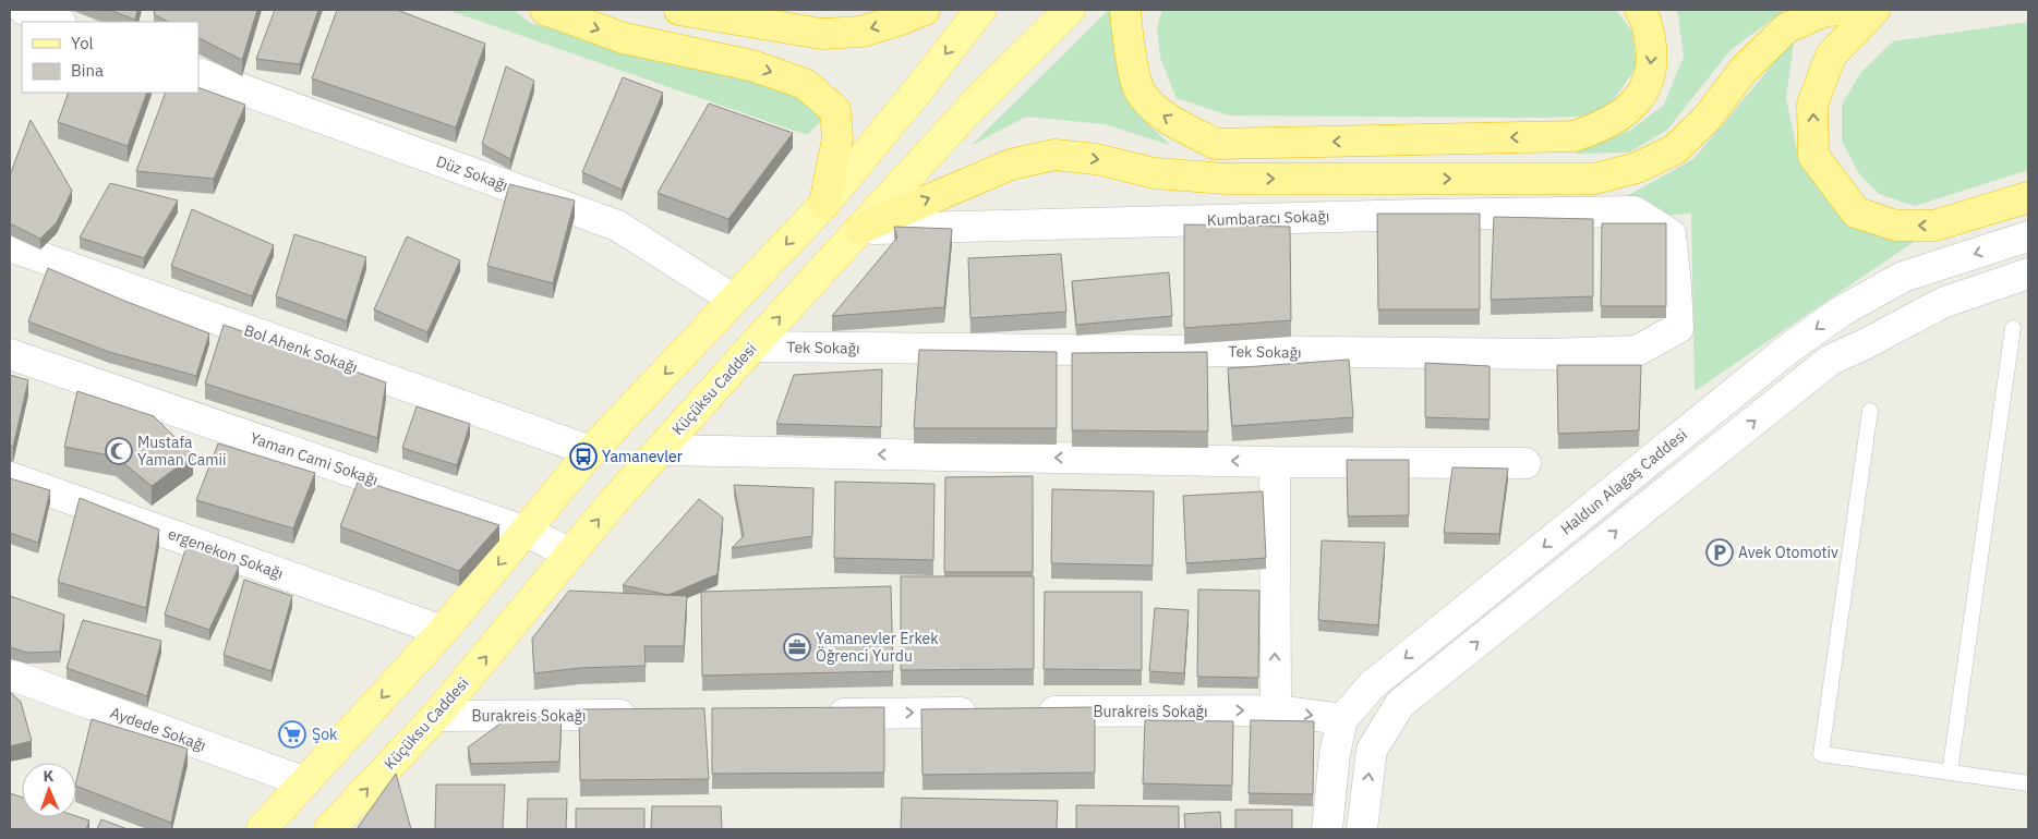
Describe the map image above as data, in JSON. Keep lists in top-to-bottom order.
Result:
{
  "streets": {
    "main road": ["Küçüksu Caddesi"],
    "street": [
      "Düz Sokağı",
      "Kumbaracı Sokağı",
      "Tek Sokağı",
      "Bol Ahenk Sokağı",
      "Yaman Cami Sokağı",
      "Haldun Alagaş Caddesi",
      "ergenekon Sokağı",
      "Burakreis Sokağı",
      "Aydede Sokağı"
    ]
  },
  "crossings": [
    ["Kumbaracı Sokağı", "Tek Sokağı"],
    ["Kumbaracı Sokağı", "Küçüksu Caddesi"],
    ["Tek Sokağı", "Küçüksu Caddesi"],
    ["Küçüksu Caddesi", "Yaman Cami Sokağı"],
    ["Küçüksu Caddesi", "Burakreis Sokağı"],
    ["Haldun Alagaş Caddesi", "Burakreis Sokağı"]
  ],
  "places": {
    "mosque": ["Mustafa Yaman Camii"],
    "bus stop": ["Yamanevler"],
    "parking": ["Avek Otomotiv"],
    "office": ["Yamanevler Erkek Öğrenci Yurdu"],
    "supermarket": ["Şok"]
  },
  "legend": ["Yol", "Bina"],
  "north": "top"
}
